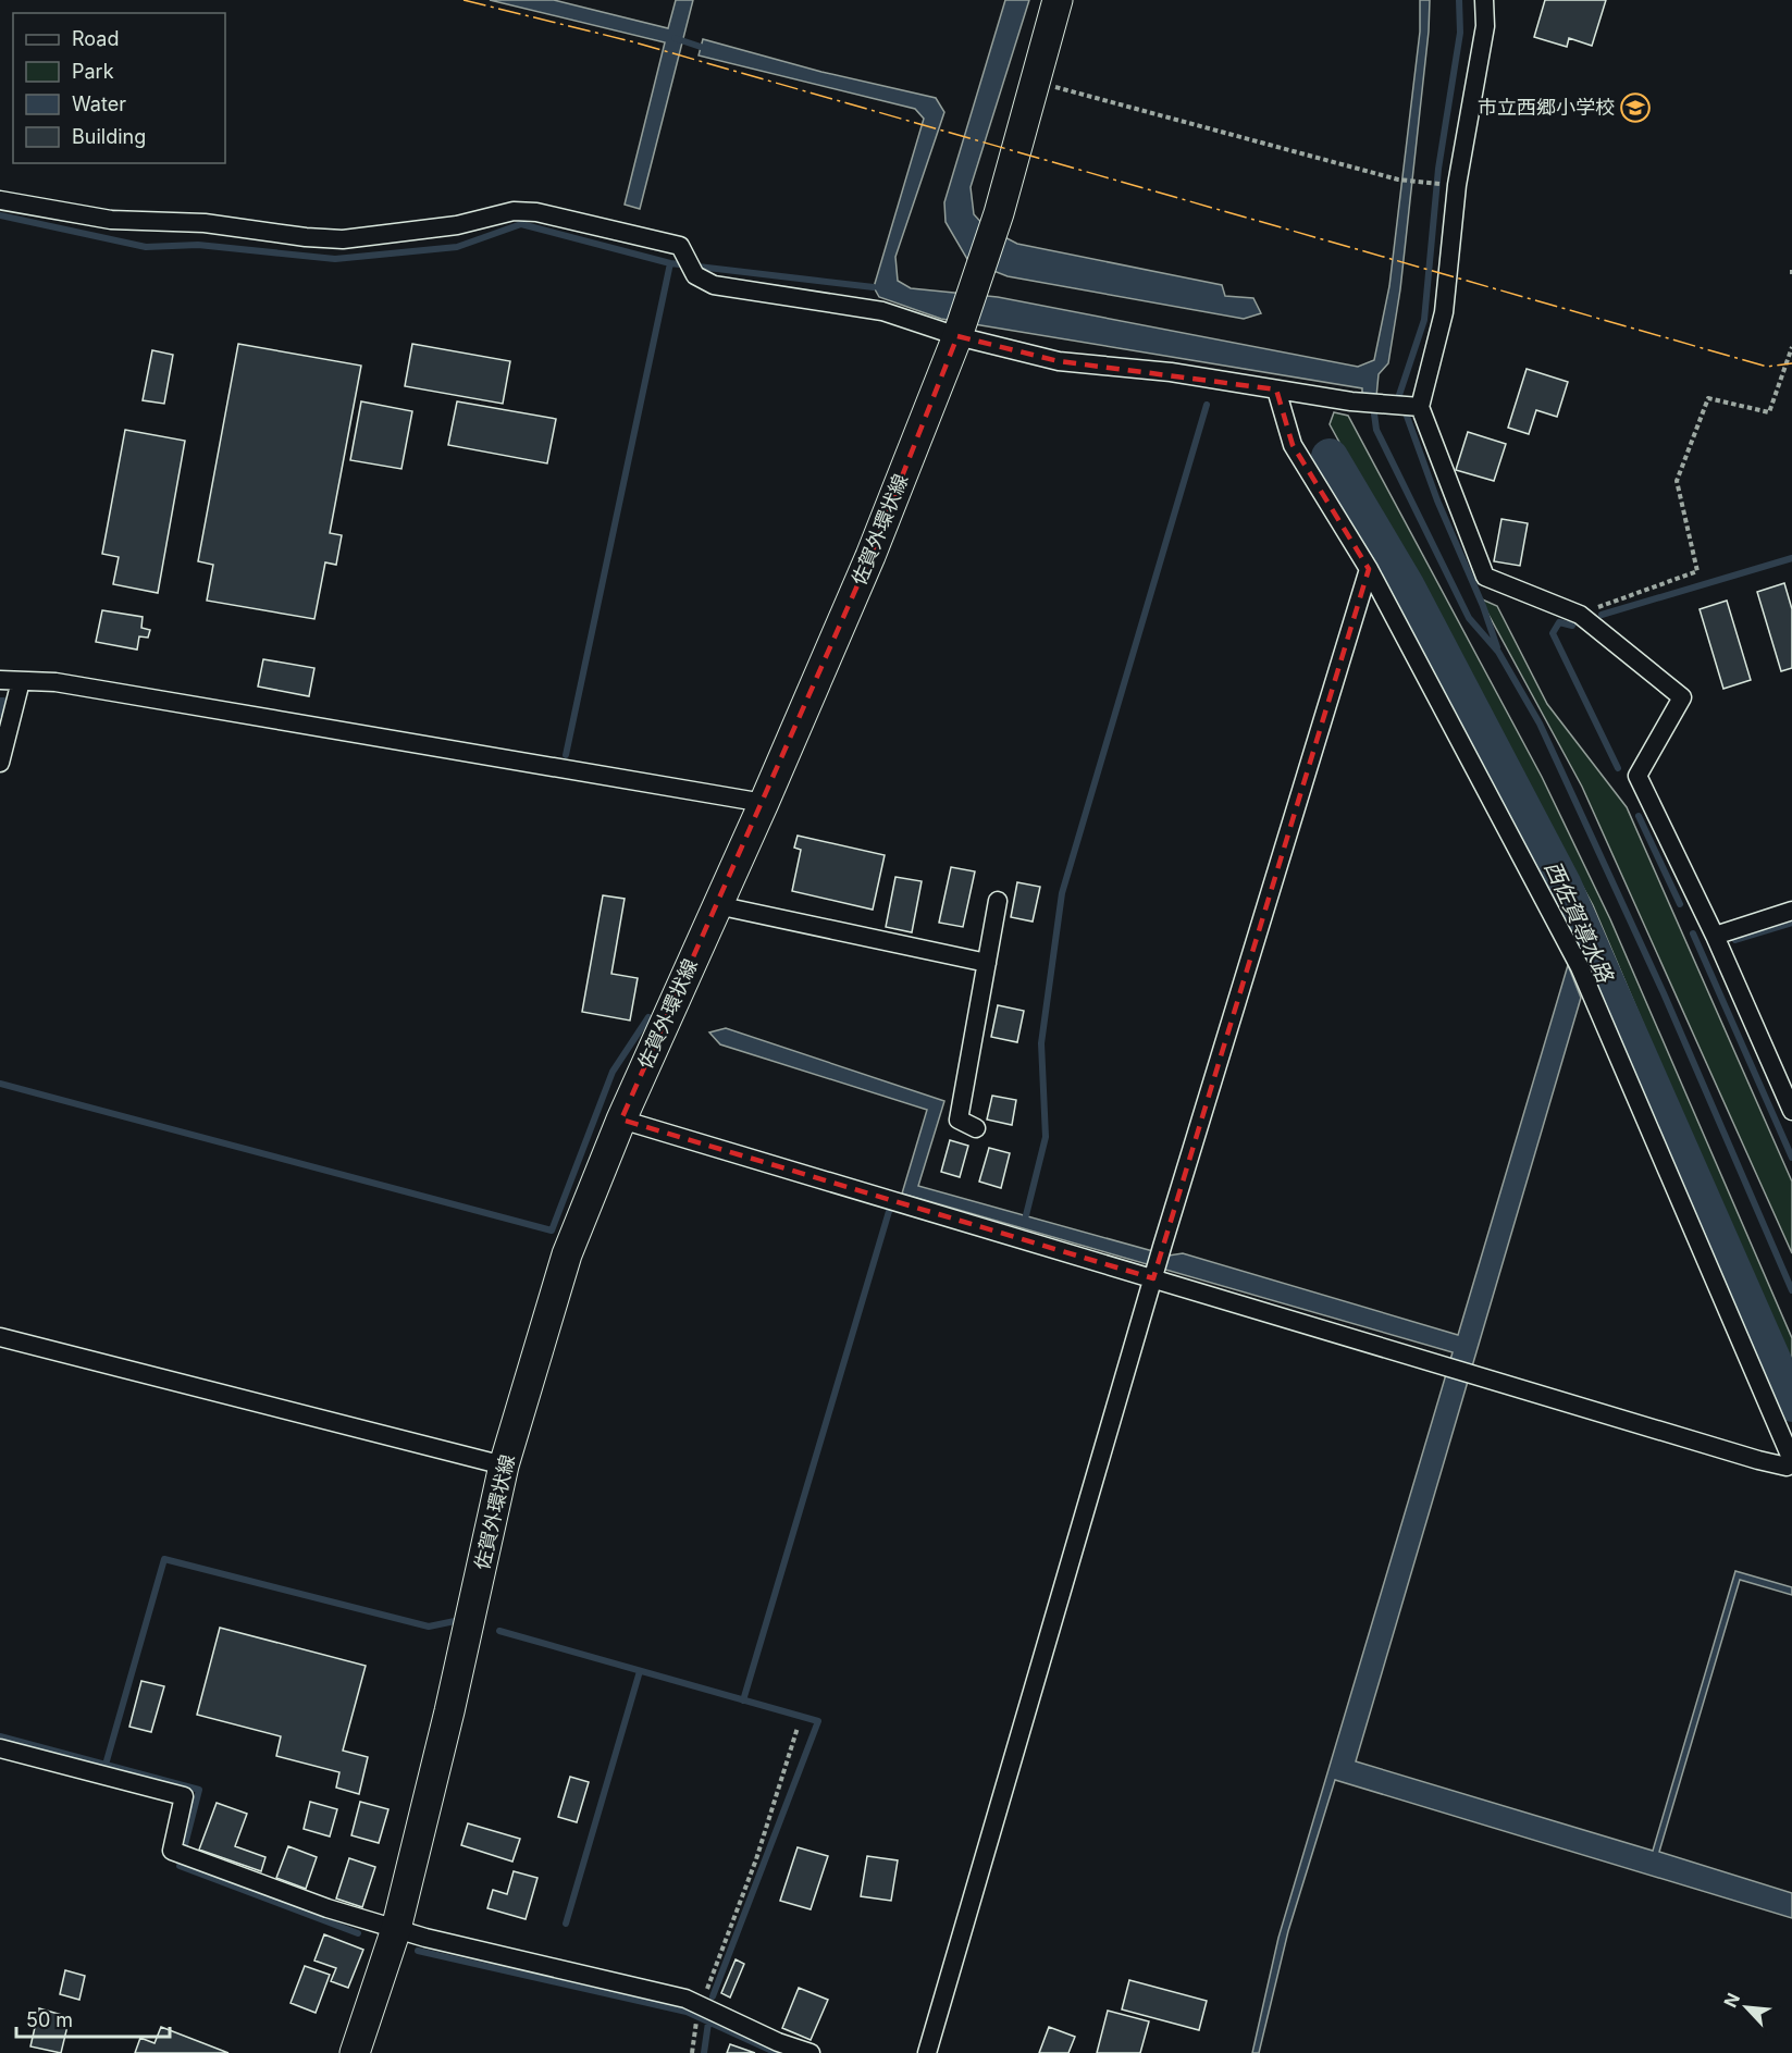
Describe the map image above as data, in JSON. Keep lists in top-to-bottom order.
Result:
{
  "streets": {
    "main road": ["佐賀外環状線"]
  },
  "water": ["西佐賀導水路"],
  "places": {
    "school or university": ["市立西郷小学校"]
  },
  "legend": [
    "Road",
    "Park",
    "Water",
    "Building"
  ],
  "scale_bar": "50 m",
  "north": "top left"
}
